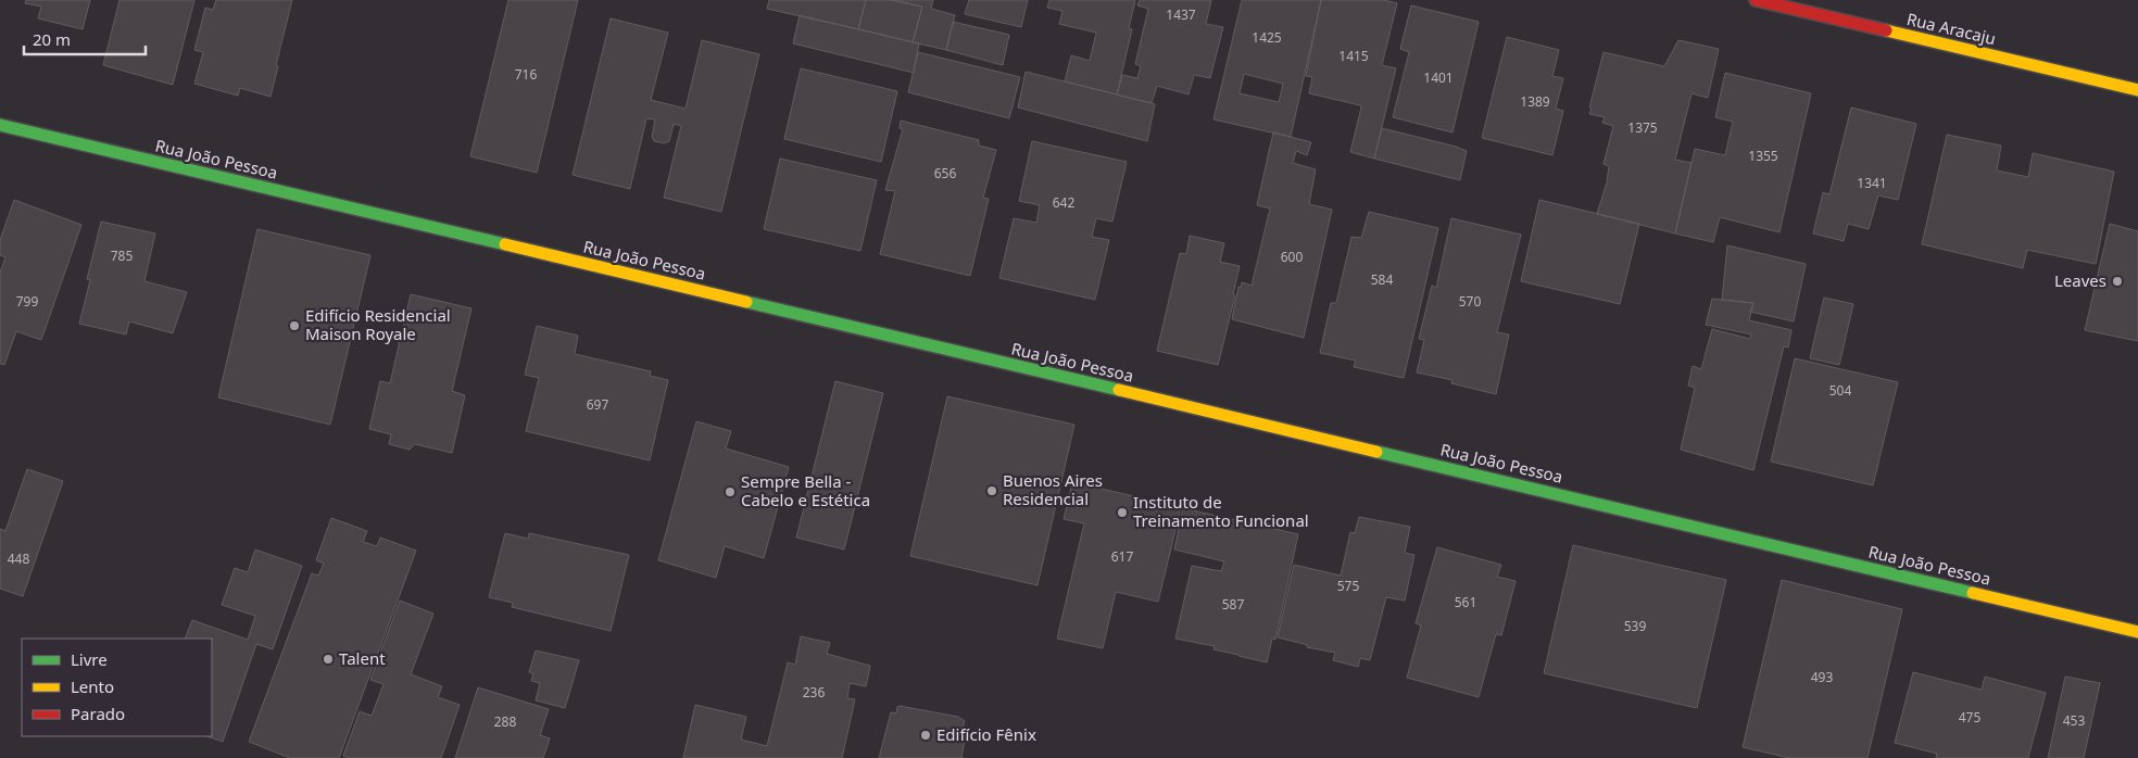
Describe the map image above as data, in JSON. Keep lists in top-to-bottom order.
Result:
{
  "streets": {
    "street": ["Rua Aracaju", "Rua João Pessoa"]
  },
  "places": [
    "Leaves",
    "Edifício Residencial Maison Royale",
    "Buenos Aires Residencial",
    "Sempre Bella - Cabelo e Estética",
    "Instituto de Treinamento Funcional",
    "Talent",
    "Edifício Fênix"
  ],
  "house_numbers": [
    "1437",
    "1425",
    "1415",
    "716",
    "1401",
    "1389",
    "1375",
    "1355",
    "656",
    "1341",
    "642",
    "785",
    "600",
    "584",
    "799",
    "570",
    "504",
    "697",
    "617",
    "448",
    "575",
    "561",
    "587",
    "539",
    "493",
    "236",
    "475",
    "453",
    "288"
  ],
  "legend": ["Livre", "Lento", "Parado"],
  "scale_bar": "20 m"
}
